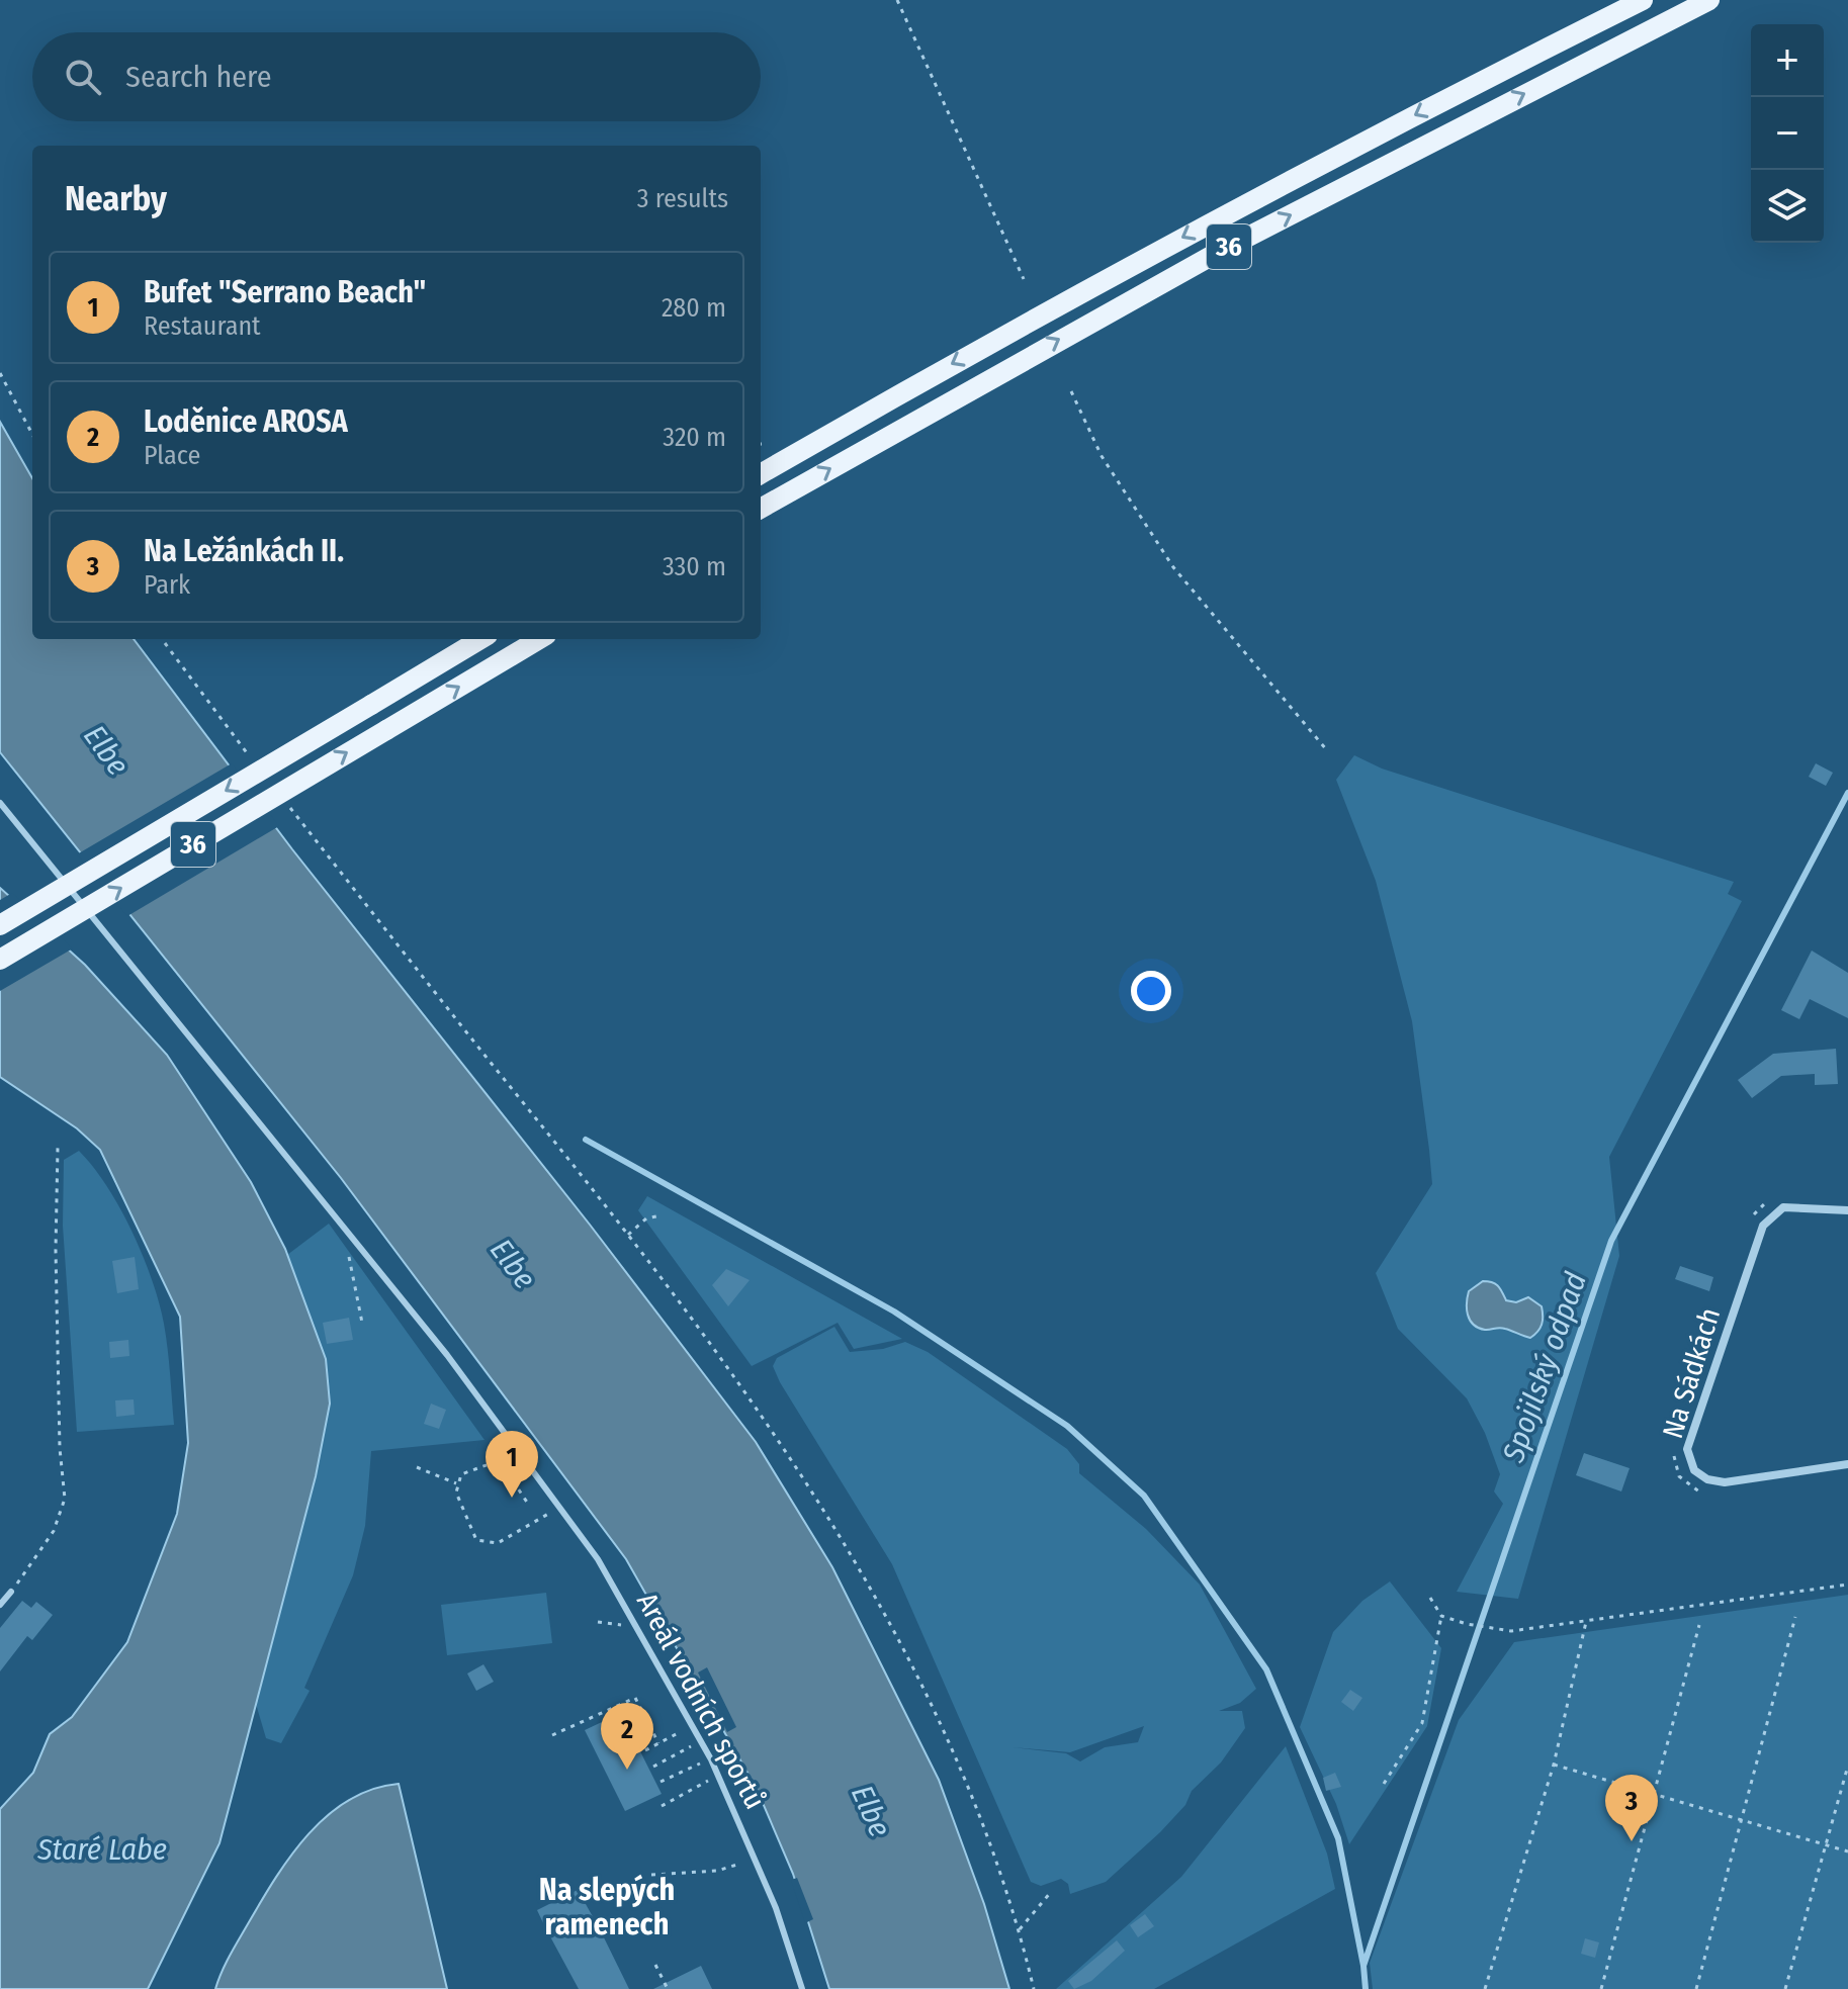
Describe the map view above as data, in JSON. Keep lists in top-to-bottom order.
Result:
{
  "streets": {
    "main road": ["36"],
    "street": ["Na Sádkách"],
    "lane": ["Areál vodních sportů"]
  },
  "districts": ["Na slepých ramenech"],
  "water": ["Elbe", "Spojilský odpad", "Staré Labe"],
  "page": {
    "map_buttons": ["+", "−"],
    "search": "Search here",
    "heading": ["Nearby", "3 results"],
    "list": [
      {
        "mark": "1",
        "name": "Bufet \"Serrano Beach\"",
        "note": "Restaurant",
        "value": "280 m"
      },
      {
        "mark": "2",
        "name": "Loděnice AROSA",
        "note": "Place",
        "value": "320 m"
      },
      {
        "mark": "3",
        "name": "Na Ležánkách II.",
        "note": "Park",
        "value": "330 m"
      }
    ],
    "pins": ["1", "2", "3"]
  }
}
